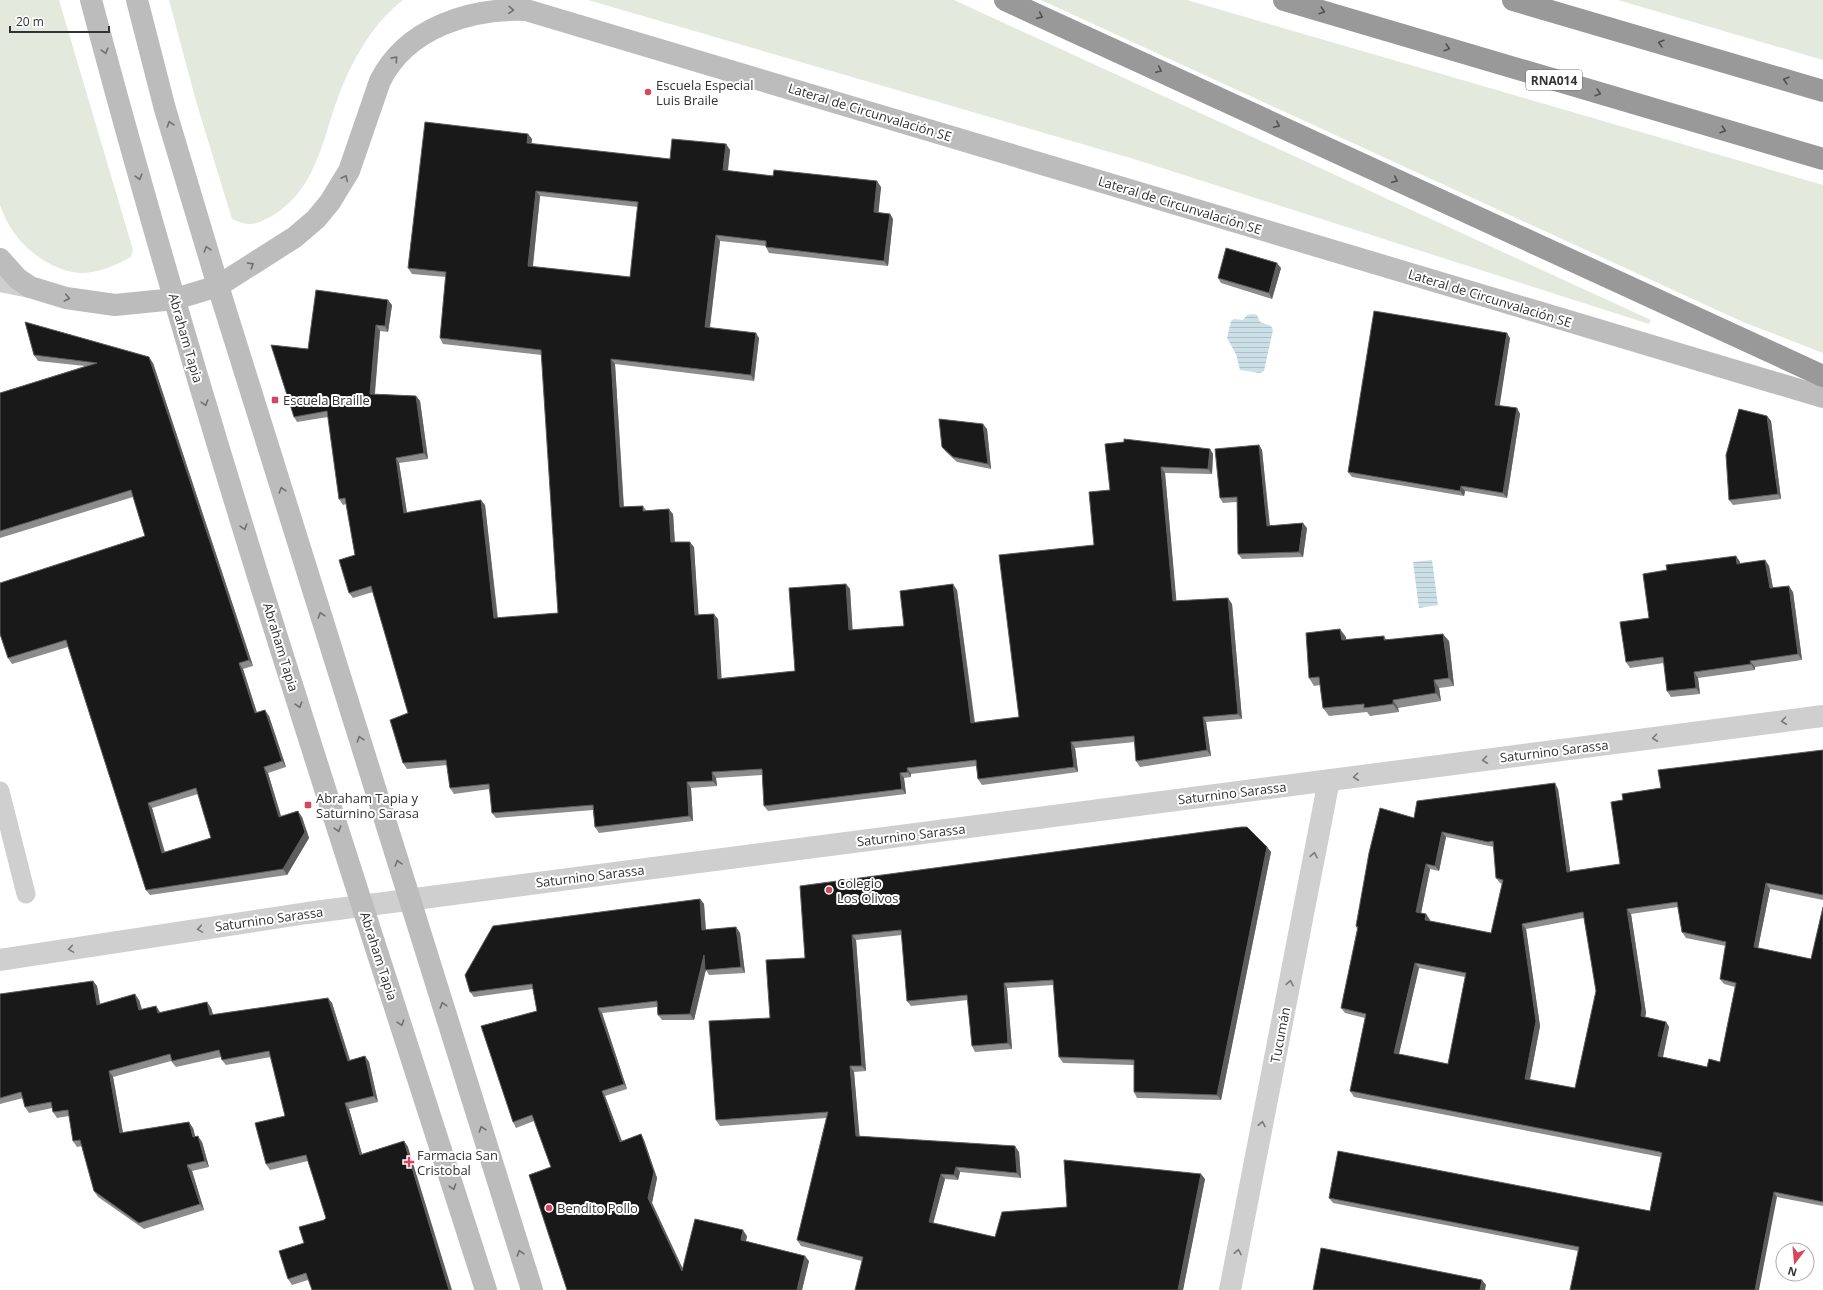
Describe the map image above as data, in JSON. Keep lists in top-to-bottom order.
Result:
{
  "streets": {
    "highway": ["RNA014"],
    "main road": ["Lateral de Circunvalación SE", "Abraham Tapia"],
    "street": ["Saturnino Sarassa", "Tucumán"]
  },
  "crossings": [
    ["Lateral de Circunvalación SE", "Abraham Tapia"],
    ["Abraham Tapia", "Saturnino Sarassa"],
    ["Saturnino Sarassa", "Tucumán"]
  ],
  "one_way": ["Lateral de Circunvalación SE", "Saturnino Sarassa", "Tucumán"],
  "places": {
    "other": ["Escuela Especial Luis Braile", "Colegio Los Olivos", "Bendito Pollo"],
    "transit": ["Escuela Braille", "Abraham Tapia y Saturnino Sarasa"],
    "health": ["Farmacia San Cristobal"]
  },
  "scale_bar": "20 m",
  "north": "bottom"
}
